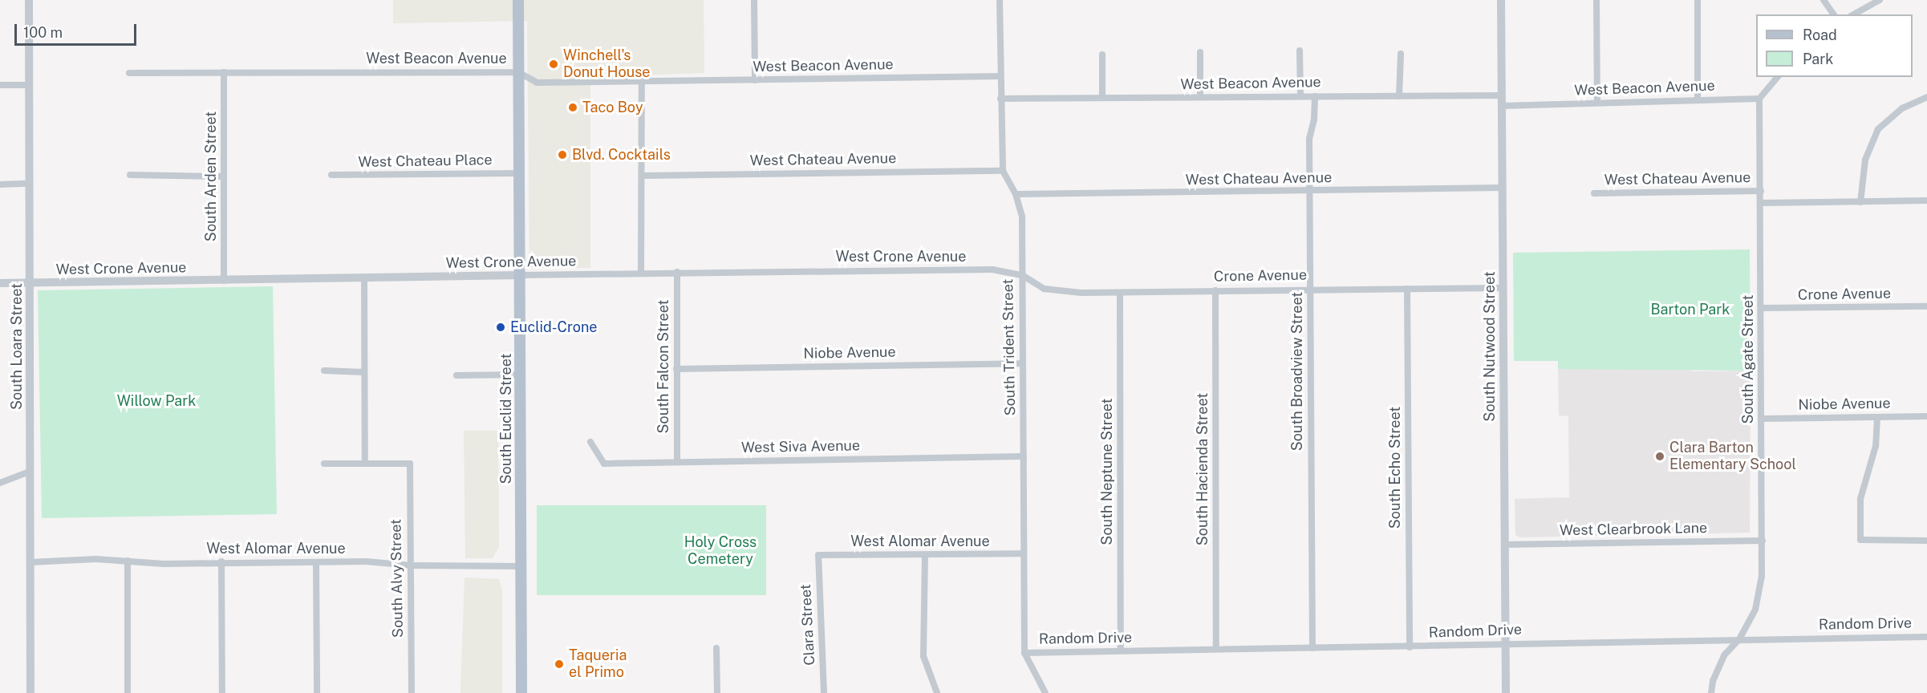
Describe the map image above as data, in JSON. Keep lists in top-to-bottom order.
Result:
{
  "streets": {
    "main road": ["South Euclid Street"],
    "street": [
      "West Beacon Avenue",
      "West Chateau Avenue",
      "West Chateau Place",
      "South Arden Street",
      "West Crone Avenue",
      "Crone Avenue",
      "South Loara Street",
      "South Nutwood Street",
      "South Trident Street",
      "Niobe Avenue",
      "South Agate Street",
      "South Falcon Street",
      "South Broadview Street",
      "West Siva Avenue",
      "South Echo Street",
      "South Hacienda Street",
      "South Neptune Street",
      "West Clearbrook Lane",
      "West Alomar Avenue",
      "South Alvy Street",
      "Random Drive",
      "Clara Street"
    ]
  },
  "crossings": [
    ["West Beacon Avenue", "South Arden Street"],
    ["West Beacon Avenue", "South Nutwood Street"],
    ["West Beacon Avenue", "South Trident Street"],
    ["West Beacon Avenue", "South Agate Street"],
    ["West Beacon Avenue", "South Broadview Street"],
    ["West Beacon Avenue", "South Euclid Street"],
    ["West Chateau Avenue", "South Nutwood Street"],
    ["West Chateau Avenue", "South Trident Street"],
    ["West Chateau Avenue", "South Agate Street"],
    ["West Chateau Avenue", "South Broadview Street"],
    ["West Chateau Place", "South Euclid Street"],
    ["South Arden Street", "West Crone Avenue"],
    ["West Crone Avenue", "Crone Avenue"],
    ["West Crone Avenue", "South Loara Street"],
    ["West Crone Avenue", "South Trident Street"],
    ["West Crone Avenue", "South Falcon Street"],
    ["West Crone Avenue", "South Euclid Street"],
    ["Crone Avenue", "South Nutwood Street"],
    ["Crone Avenue", "South Trident Street"],
    ["Crone Avenue", "South Agate Street"],
    ["Crone Avenue", "South Broadview Street"],
    ["Crone Avenue", "South Echo Street"],
    ["Crone Avenue", "South Hacienda Street"],
    ["Crone Avenue", "South Neptune Street"],
    ["South Loara Street", "West Alomar Avenue"],
    ["South Nutwood Street", "West Clearbrook Lane"],
    ["South Nutwood Street", "Random Drive"],
    ["South Trident Street", "Niobe Avenue"],
    ["South Trident Street", "West Siva Avenue"],
    ["South Trident Street", "West Alomar Avenue"],
    ["South Trident Street", "Random Drive"],
    ["Niobe Avenue", "South Agate Street"],
    ["Niobe Avenue", "South Falcon Street"],
    ["South Agate Street", "West Clearbrook Lane"],
    ["South Agate Street", "Random Drive"],
    ["South Falcon Street", "West Siva Avenue"],
    ["South Broadview Street", "Random Drive"],
    ["South Euclid Street", "West Alomar Avenue"],
    ["South Echo Street", "Random Drive"],
    ["South Hacienda Street", "Random Drive"],
    ["South Neptune Street", "Random Drive"],
    ["West Alomar Avenue", "South Alvy Street"],
    ["West Alomar Avenue", "Clara Street"]
  ],
  "parks": ["Barton Park", "Willow Park", "Holy Cross Cemetery"],
  "places": [
    "Winchell's Donut House",
    "Taco Boy",
    "Blvd. Cocktails",
    "Euclid-Crone",
    "Clara Barton Elementary School",
    "Taqueria el Primo"
  ],
  "legend": ["Road", "Park"],
  "scale_bar": "100 m"
}
